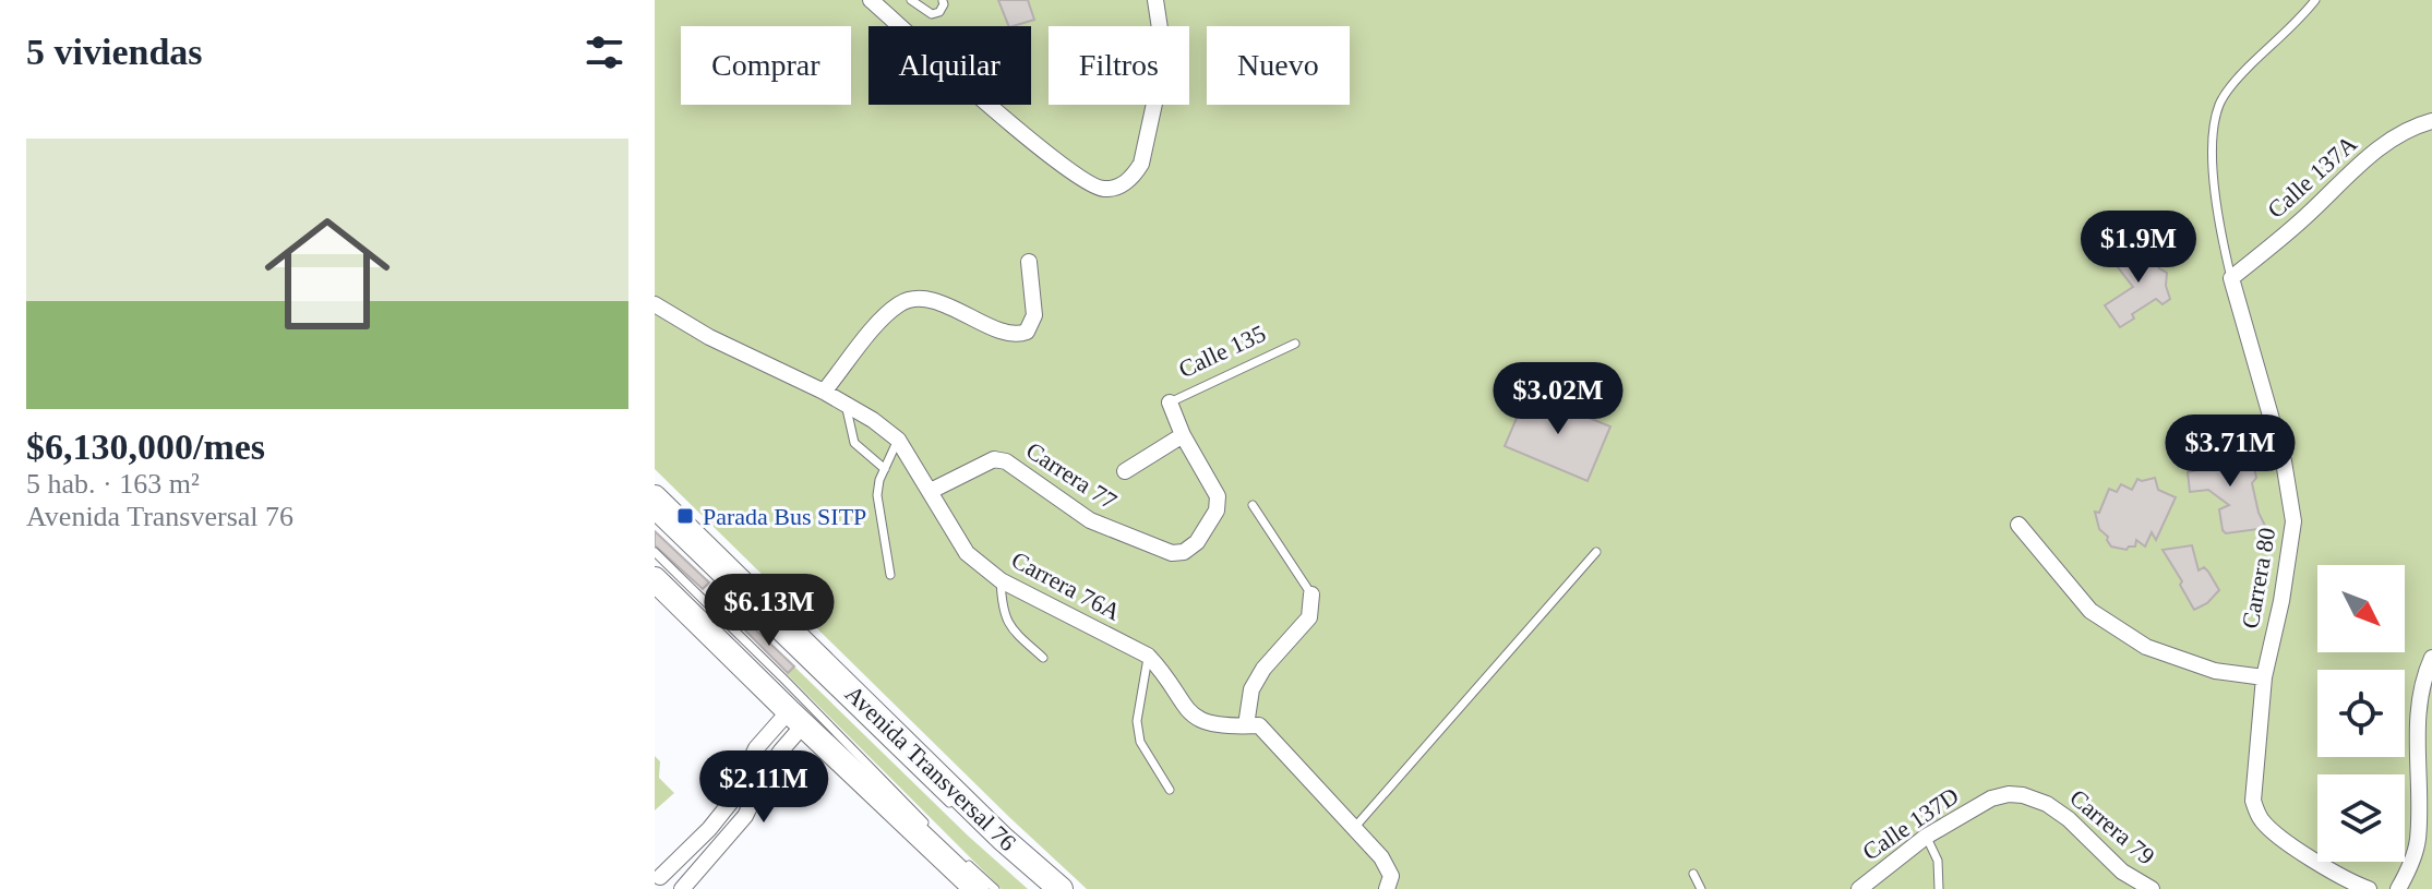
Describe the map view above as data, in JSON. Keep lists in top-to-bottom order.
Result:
{
  "streets": {
    "main road": ["Avenida Transversal 76"],
    "street": [
      "Calle 137A",
      "Carrera 77",
      "Carrera 80",
      "Carrera 76A",
      "Calle 137D",
      "Carrera 79"
    ],
    "lane": ["Calle 135"]
  },
  "crossings": [
    ["Calle 137A", "Carrera 80"],
    ["Carrera 77", "Carrera 76A"],
    ["Calle 137D", "Carrera 79"]
  ],
  "places": {
    "transit": ["Parada Bus SITP"]
  },
  "north": "bottom right",
  "page": {
    "heading": "5 viviendas",
    "chip": [
      "Comprar",
      "Alquilar",
      "Filtros",
      "Nuevo"
    ],
    "list": [
      {
        "name": "$6,130,000/mes",
        "note": "5 hab. · 163 m² · Avenida Transversal 76"
      }
    ],
    "price": [
      "$1.9M",
      "$3.02M",
      "$3.71M",
      "$6.13M",
      "$2.11M"
    ]
  }
}
